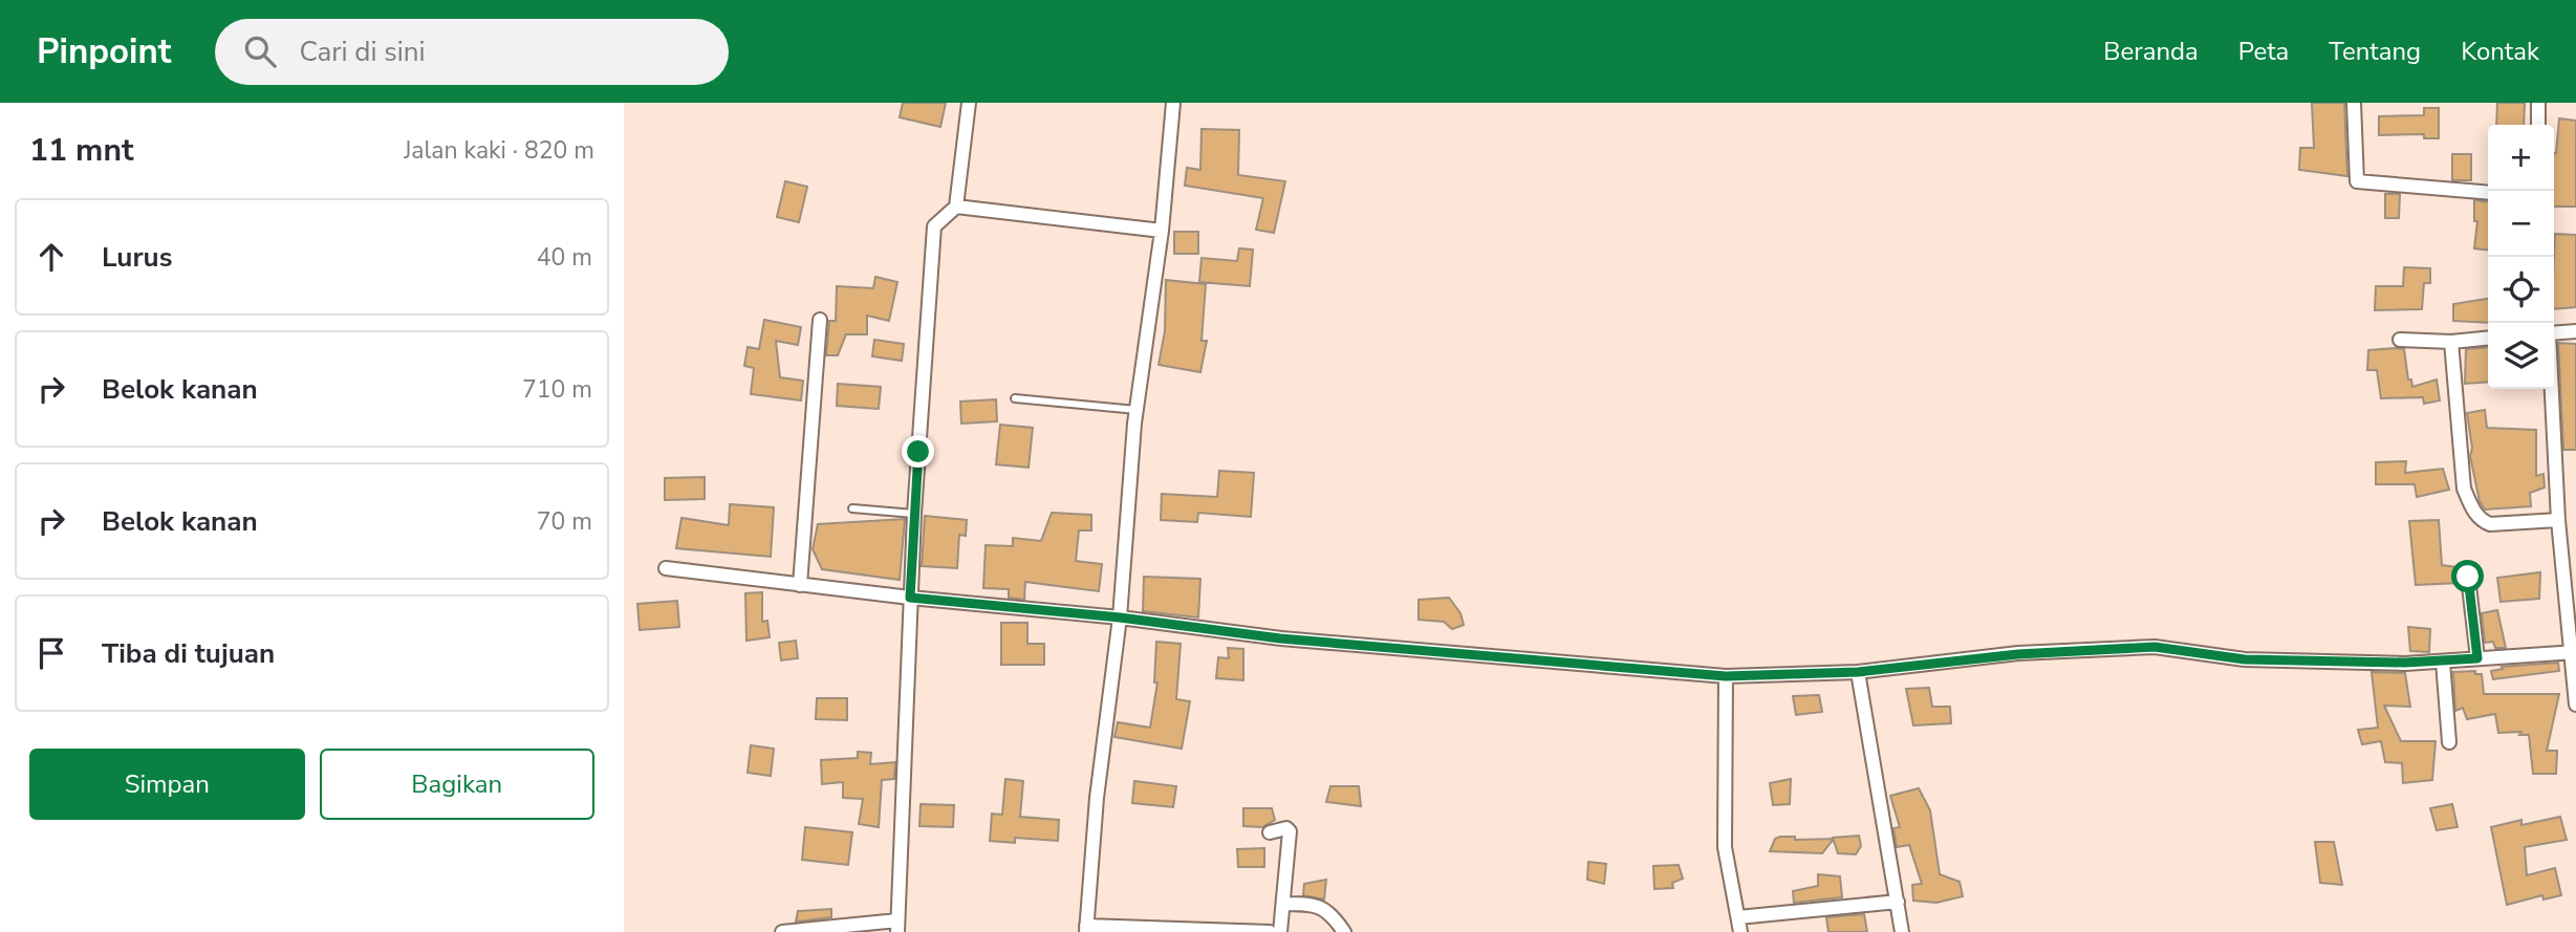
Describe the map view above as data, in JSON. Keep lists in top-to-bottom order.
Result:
{
  "page": {
    "header": "Pinpoint",
    "search": "Cari di sini",
    "nav": [
      "Beranda",
      "Peta",
      "Tentang",
      "Kontak"
    ],
    "heading": ["11 mnt", "Jalan kaki · 820 m"],
    "map_buttons": ["+", "−"],
    "list": [
      ["Lurus", "40 m"],
      ["Belok kanan", "710 m"],
      ["Belok kanan", "70 m"],
      "Tiba di tujuan"
    ],
    "buttons": ["Simpan", "Bagikan"]
  }
}
